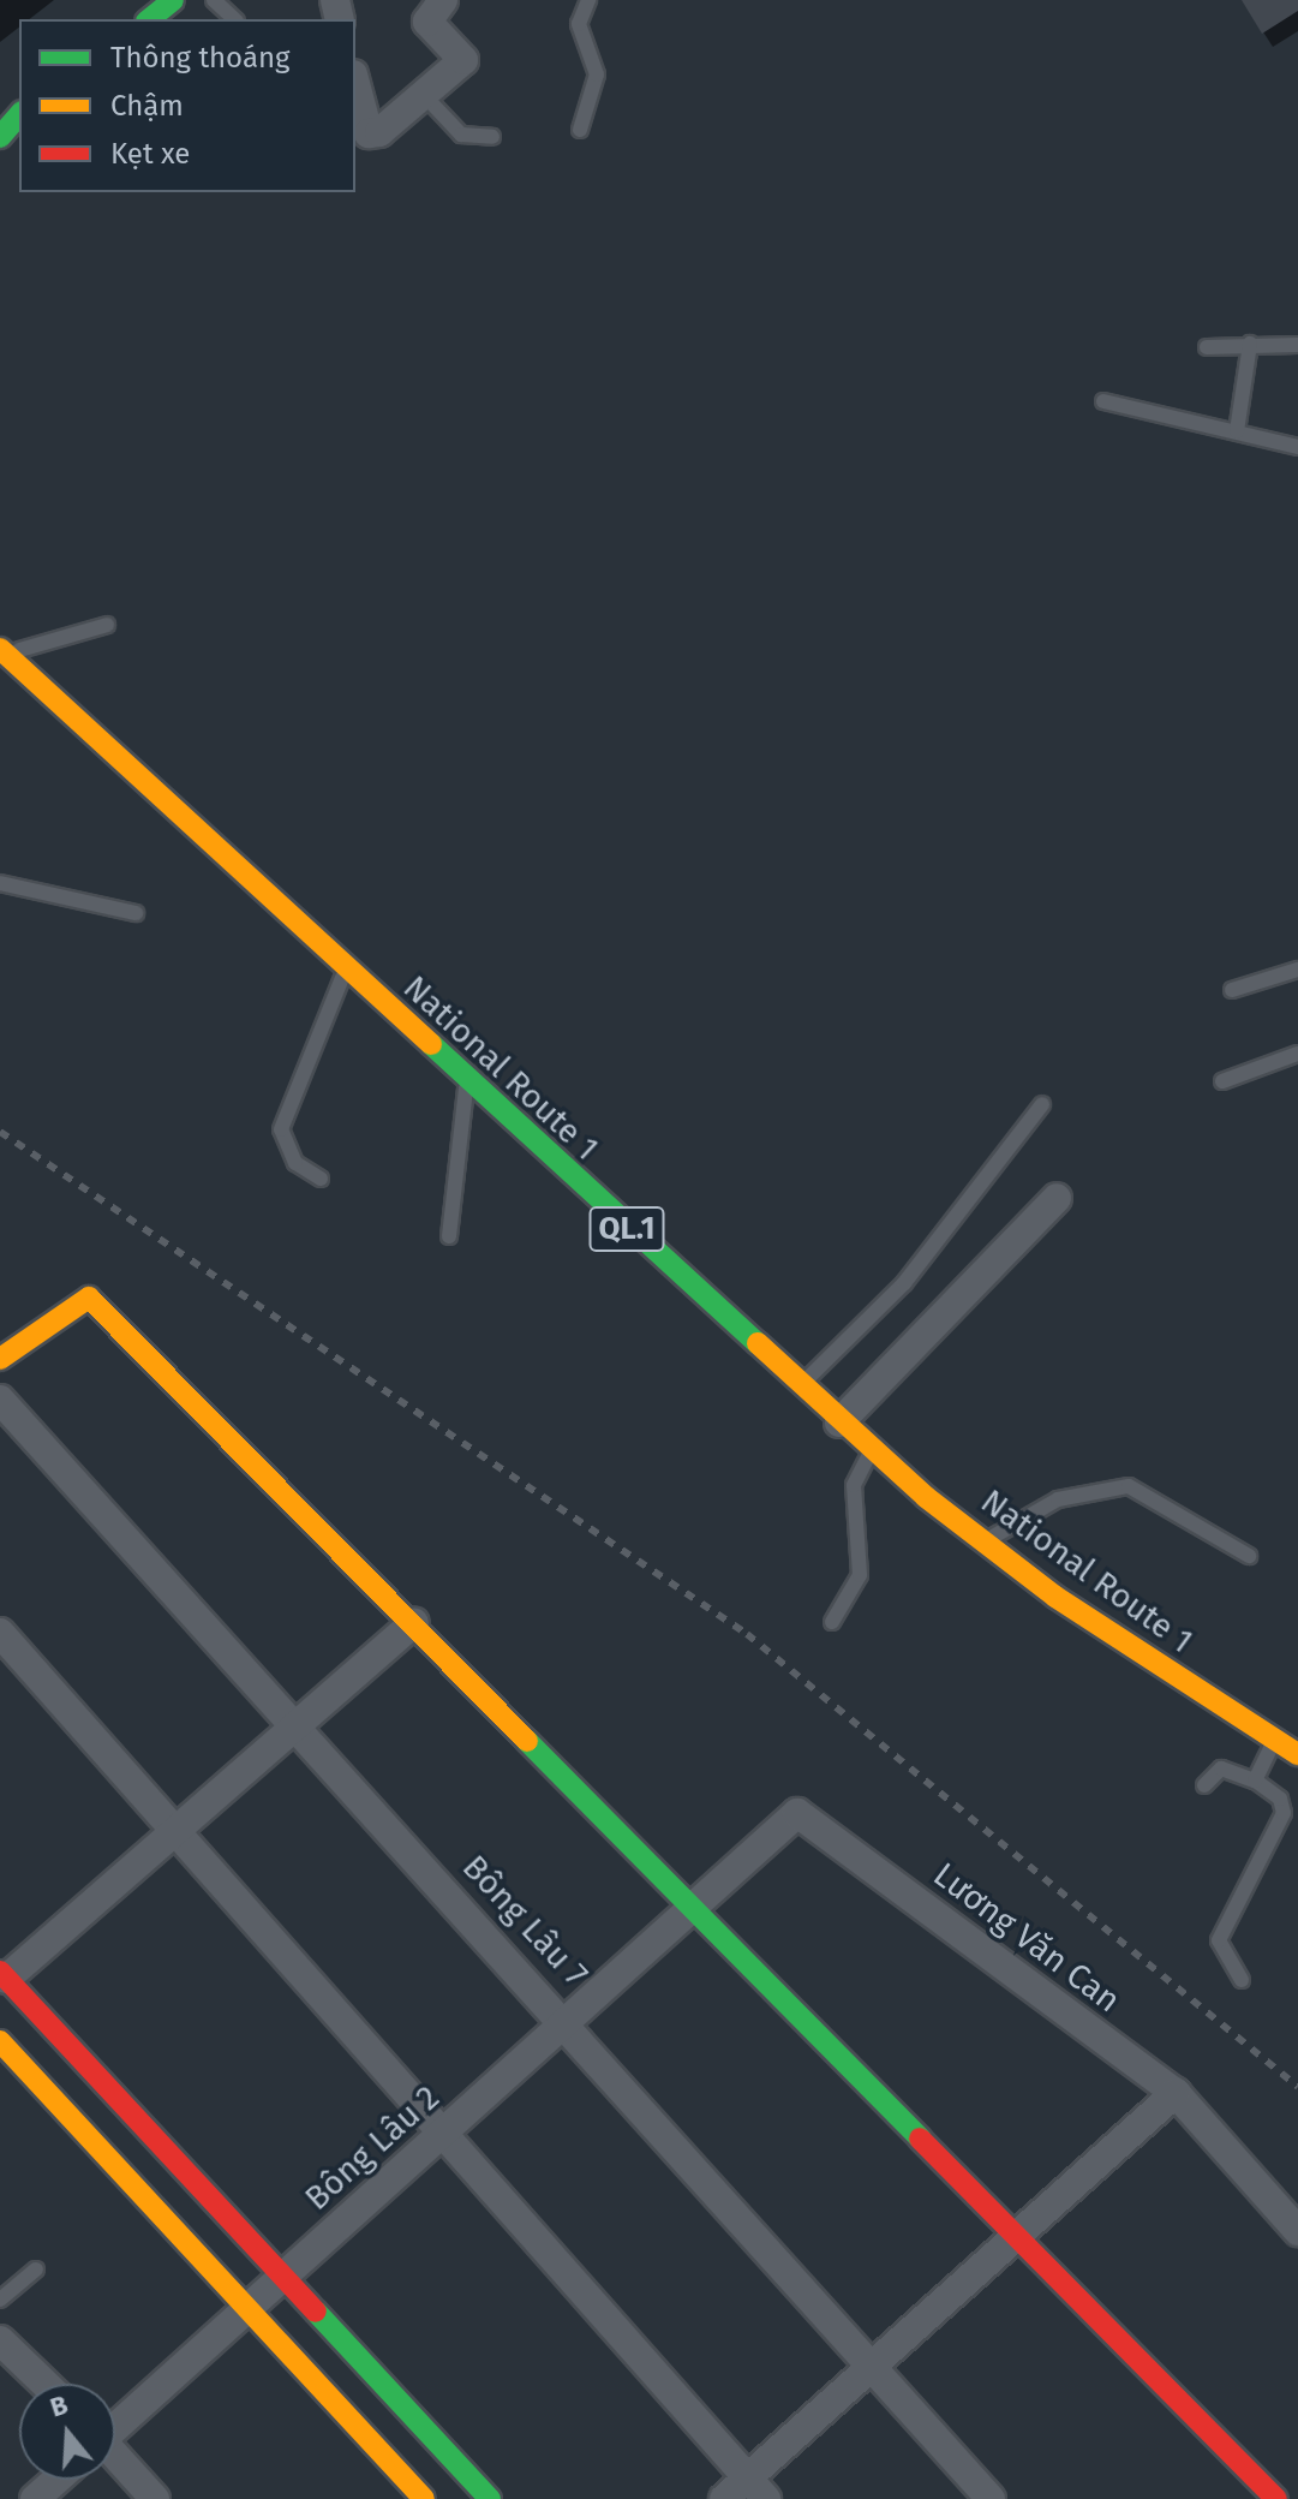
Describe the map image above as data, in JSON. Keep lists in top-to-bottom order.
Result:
{
  "streets": {
    "main road": ["National Route 1", "QL.1"],
    "street": ["Bông Lâu 7", "Lương Văn Can", "Bông Lâu 2"]
  },
  "crossings": [
    ["Bông Lâu 7", "Bông Lâu 2"],
    ["Lương Văn Can", "Bông Lâu 2"]
  ],
  "legend": ["Thông thoáng", "Chậm", "Kẹt xe"],
  "north": "top"
}
